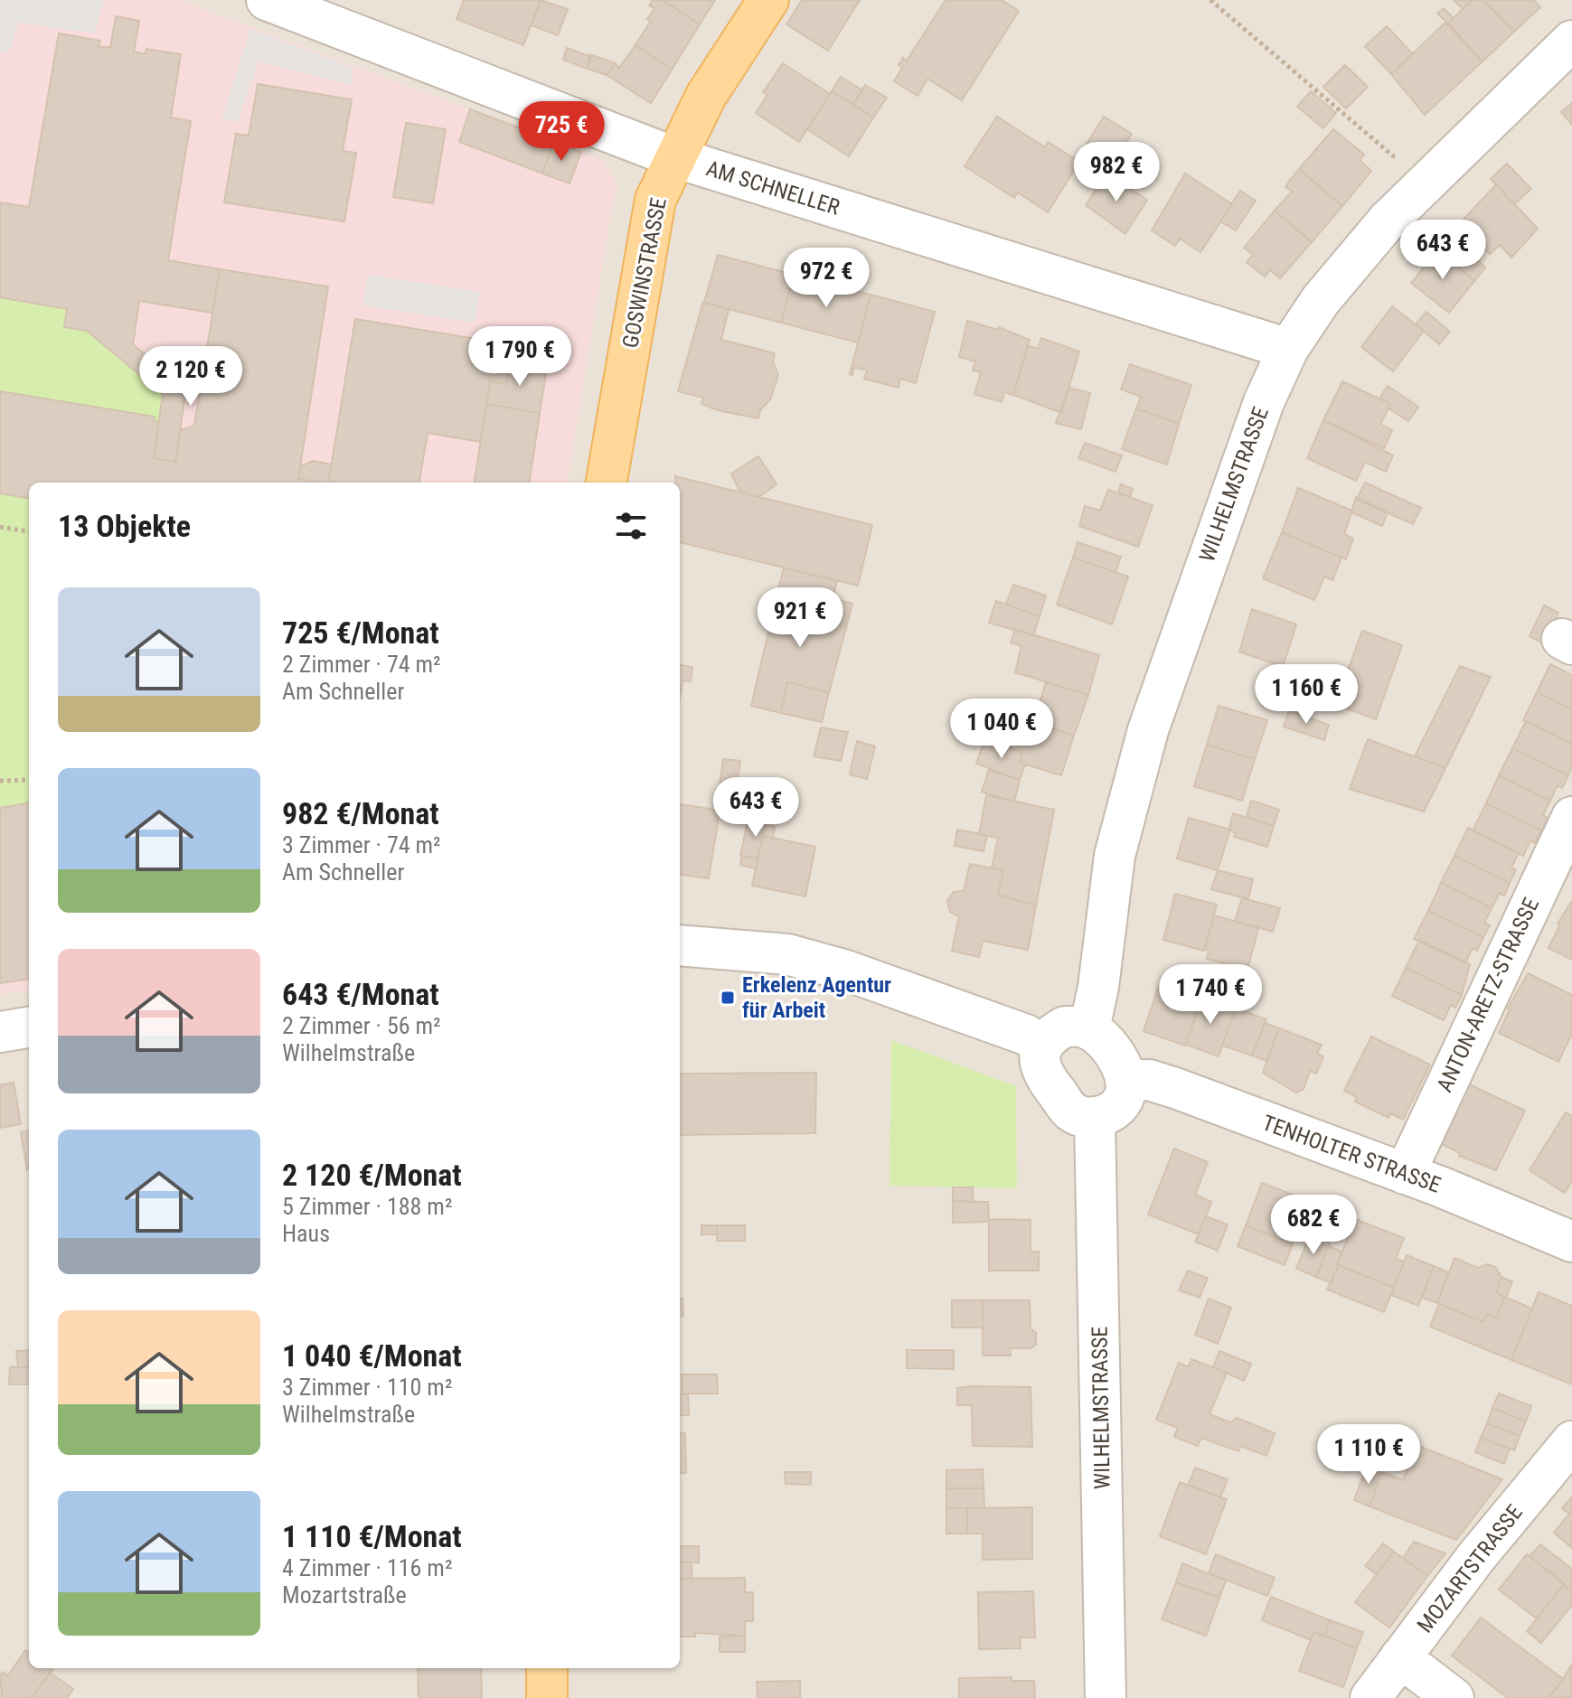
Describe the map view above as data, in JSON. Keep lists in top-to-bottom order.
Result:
{
  "streets": {
    "main road": ["GOSWINSTRASSE"],
    "street": [
      "AM SCHNELLER",
      "WILHELMSTRASSE",
      "ANTON-ARETZ-STRASSE",
      "TENHOLTER STRASSE",
      "MOZARTSTRASSE"
    ]
  },
  "crossings": [
    ["AM SCHNELLER", "GOSWINSTRASSE"],
    ["AM SCHNELLER", "WILHELMSTRASSE"],
    ["WILHELMSTRASSE", "TENHOLTER STRASSE"],
    ["ANTON-ARETZ-STRASSE", "TENHOLTER STRASSE"]
  ],
  "places": {
    "transit": ["Erkelenz Agentur für Arbeit"]
  },
  "page": {
    "price": [
      "725 €",
      "982 €",
      "643 €",
      "972 €",
      "1 790 €",
      "2 120 €",
      "921 €",
      "1 160 €",
      "1 040 €",
      "643 €",
      "1 740 €",
      "682 €",
      "1 110 €"
    ],
    "heading": "13 Objekte",
    "list": [
      {
        "name": "725 €/Monat",
        "note": "2 Zimmer · 74 m² · Am Schneller"
      },
      {
        "name": "982 €/Monat",
        "note": "3 Zimmer · 74 m² · Am Schneller"
      },
      {
        "name": "643 €/Monat",
        "note": "2 Zimmer · 56 m² · Wilhelmstraße"
      },
      {
        "name": "2 120 €/Monat",
        "note": "5 Zimmer · 188 m² · Haus"
      },
      {
        "name": "1 040 €/Monat",
        "note": "3 Zimmer · 110 m² · Wilhelmstraße"
      },
      {
        "name": "1 110 €/Monat",
        "note": "4 Zimmer · 116 m² · Mozartstraße"
      }
    ]
  }
}
